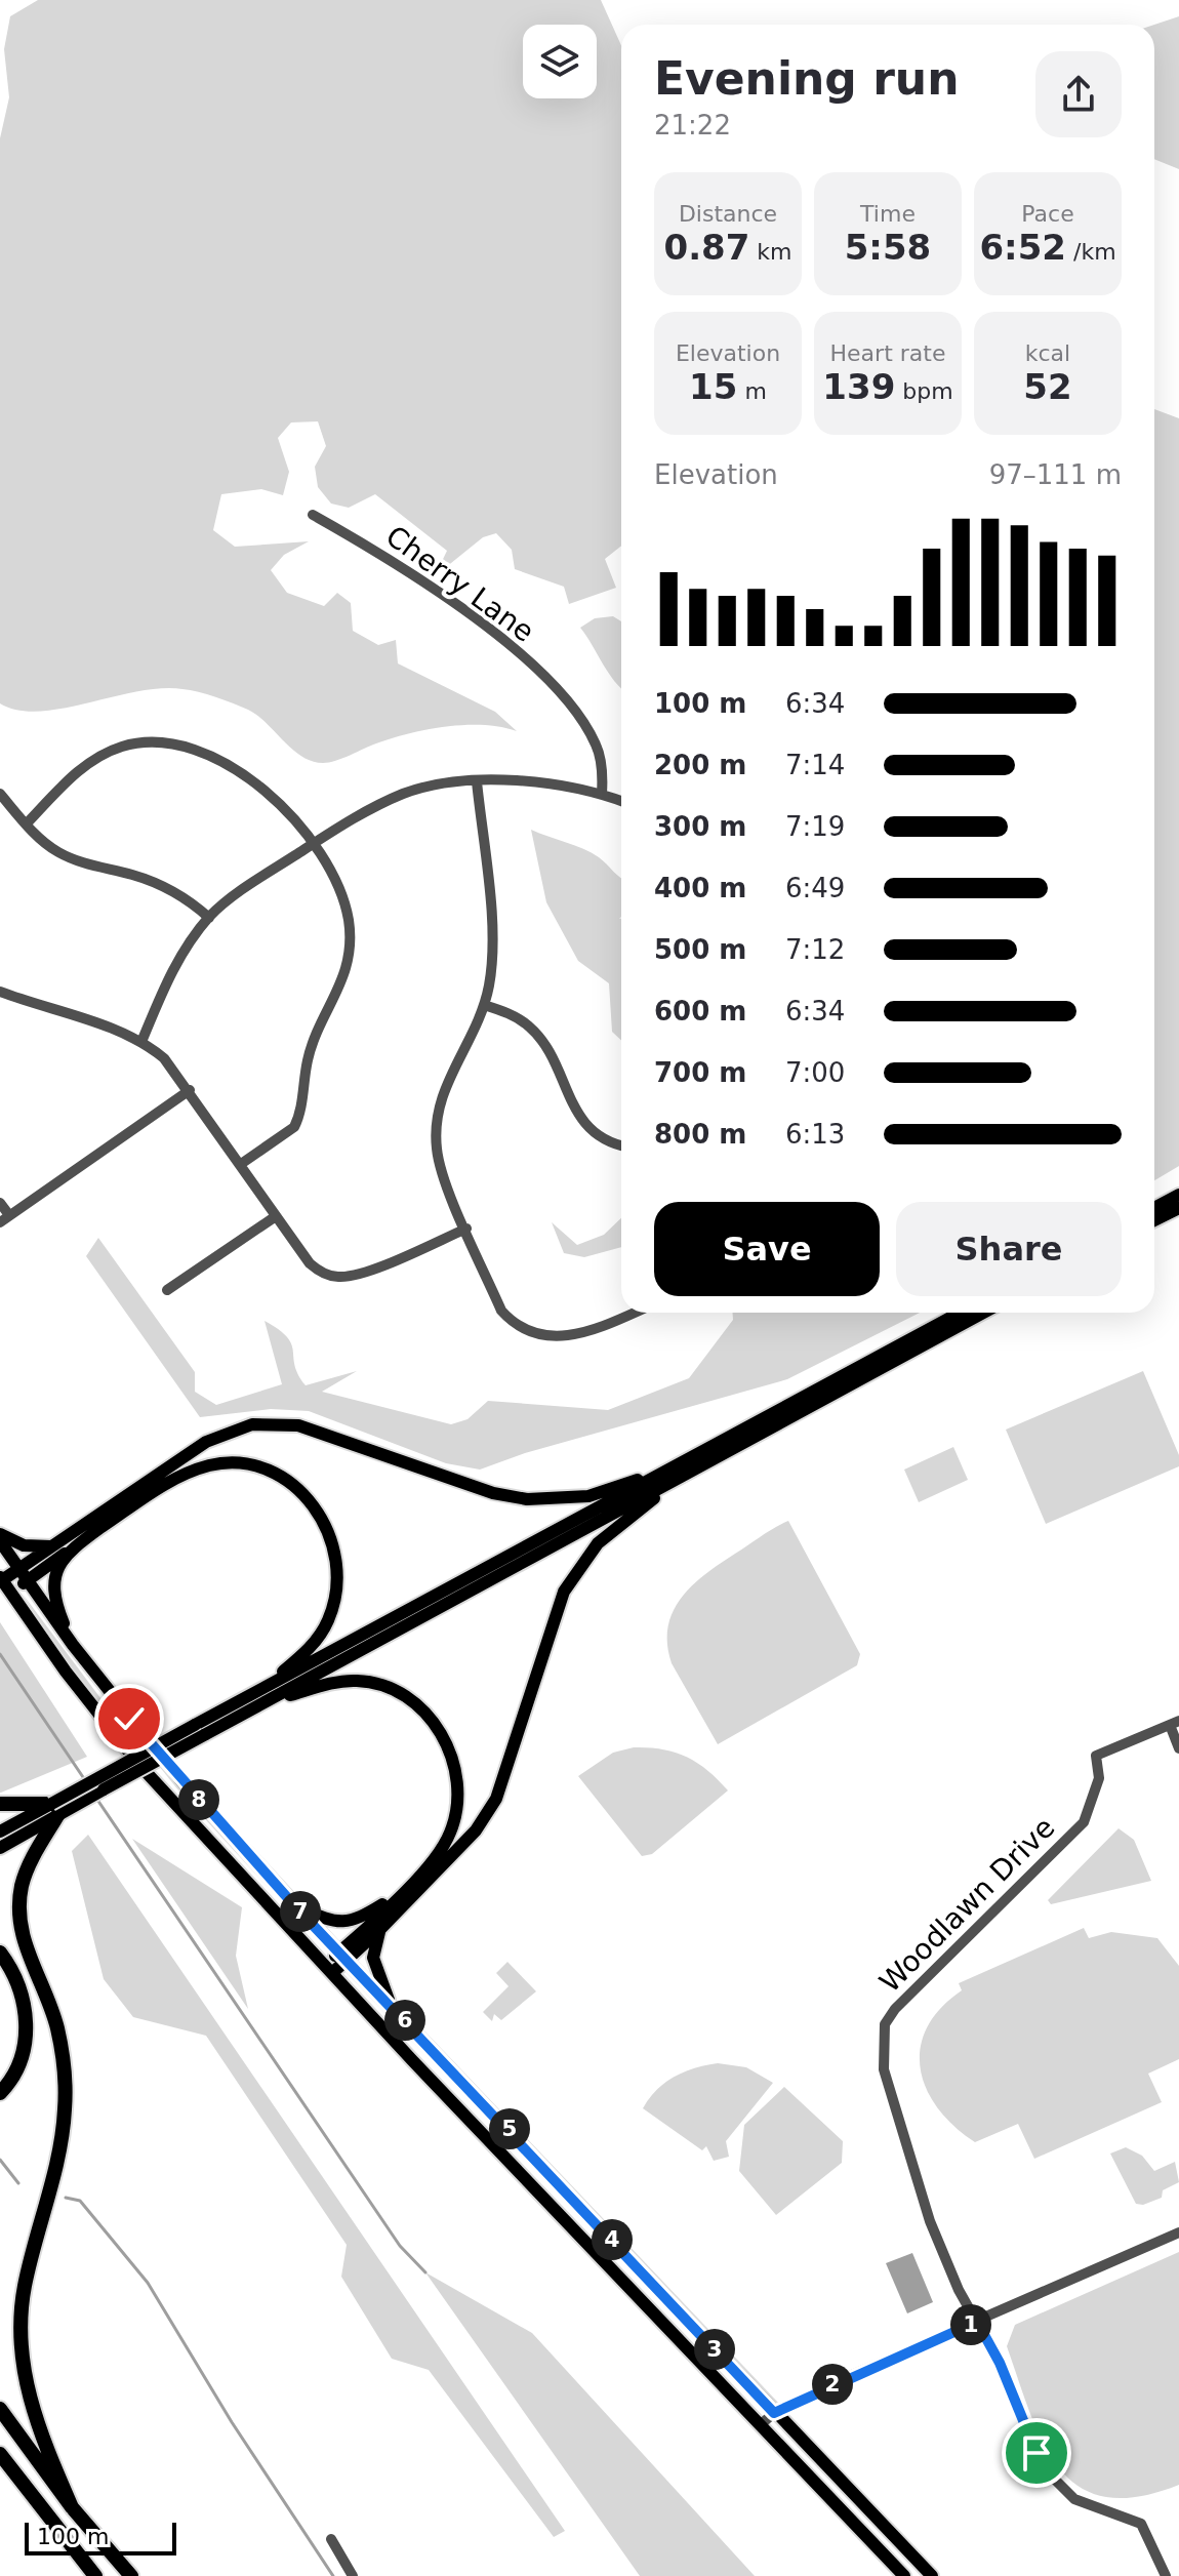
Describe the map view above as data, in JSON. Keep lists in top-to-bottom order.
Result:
{
  "streets": {
    "street": ["Cherry Lane", "Woodlawn Drive"]
  },
  "scale_bar": "100 m",
  "page": {
    "heading": ["Evening run", "21:22"],
    "stats": [
      ["Distance", "0.87 km"],
      ["Time", "5:58"],
      ["Pace", "6:52 /km"],
      ["Elevation", "15 m"],
      ["Heart rate", "139 bpm"],
      ["kcal", "52"]
    ],
    "chart": ["Elevation", "97–111 m"],
    "list": [
      {
        "name": "100 m",
        "note": "6:34"
      },
      {
        "name": "200 m",
        "note": "7:14"
      },
      {
        "name": "300 m",
        "note": "7:19"
      },
      {
        "name": "400 m",
        "note": "6:49"
      },
      {
        "name": "500 m",
        "note": "7:12"
      },
      {
        "name": "600 m",
        "note": "6:34"
      },
      {
        "name": "700 m",
        "note": "7:00"
      },
      {
        "name": "800 m",
        "note": "6:13"
      }
    ],
    "buttons": ["Save", "Share"],
    "pins": [
      "8",
      "7",
      "6",
      "5",
      "4",
      "1",
      "3",
      "2"
    ],
    "scale": "100 m"
  }
}
